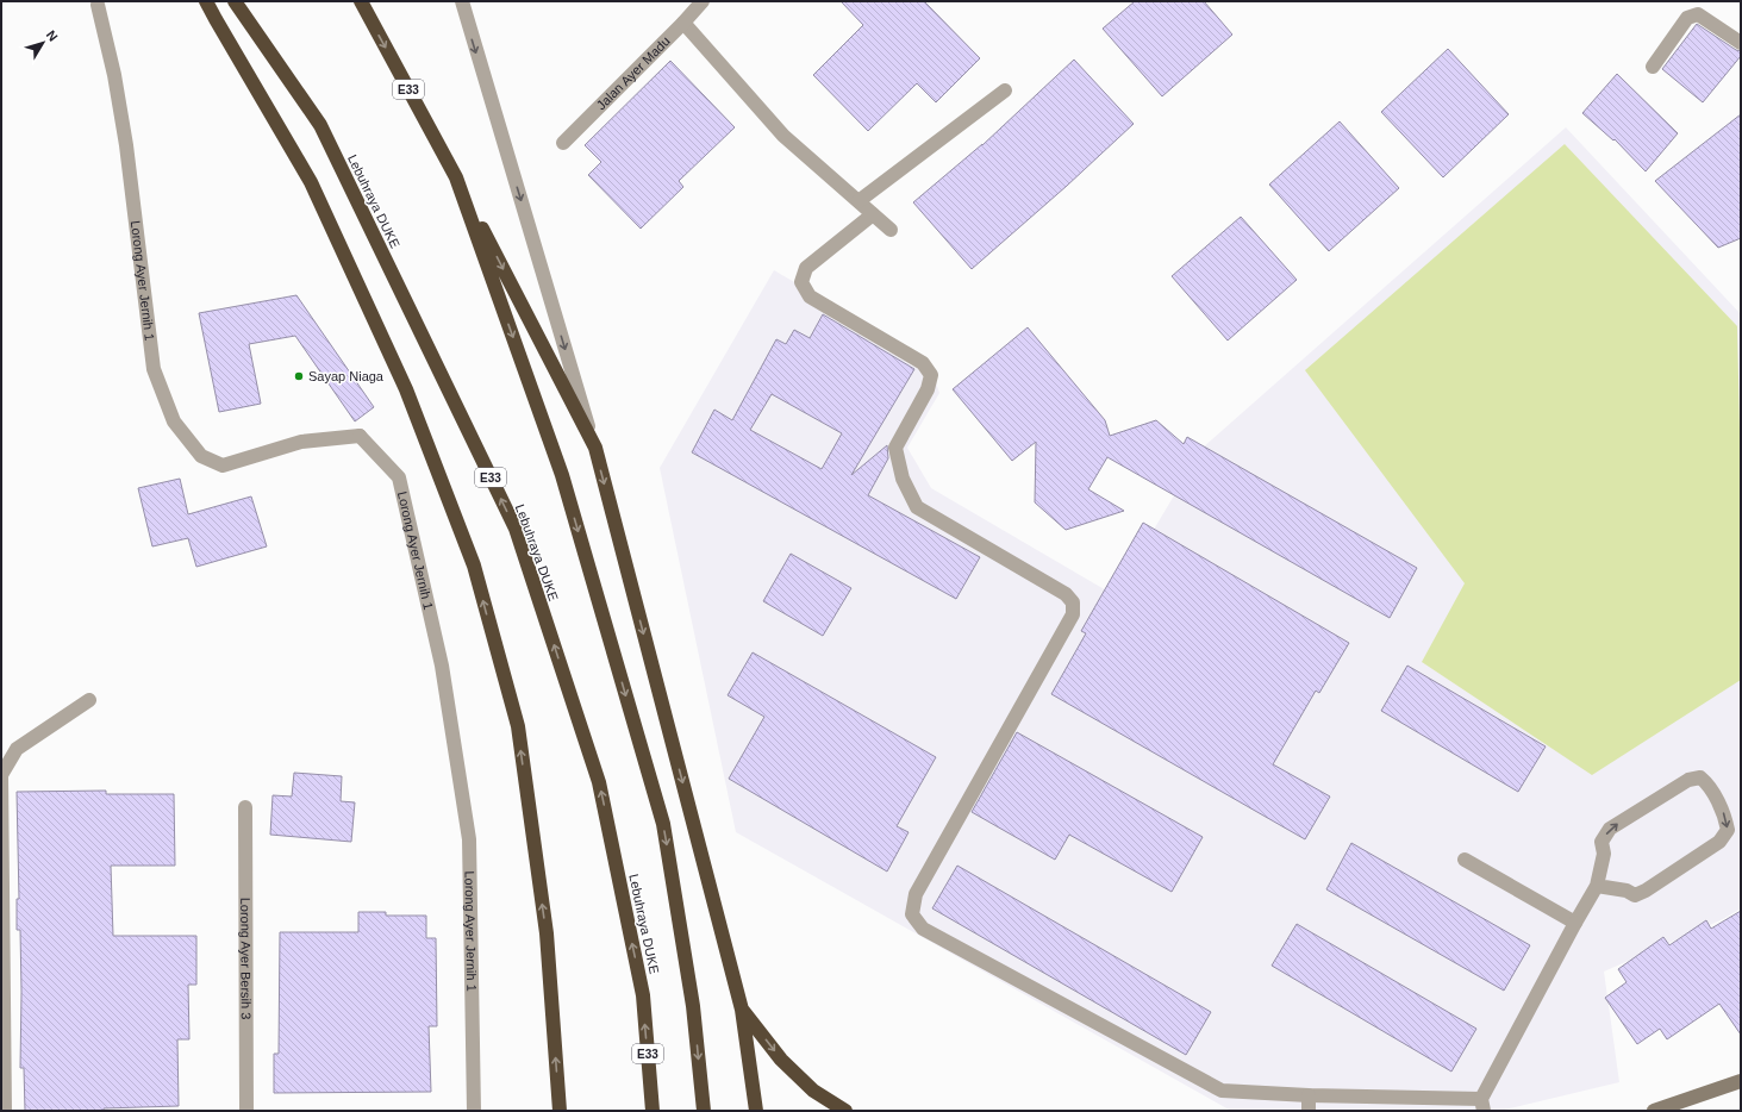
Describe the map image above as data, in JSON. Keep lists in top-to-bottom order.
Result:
{
  "streets": {
    "highway": ["E33", "Lebuhraya DUKE"],
    "street": ["Jalan Ayer Madu", "Lorong Ayer Jernih 1", "Lorong Ayer Bersih 3"]
  },
  "places": ["Sayap Niaga"],
  "north": "top right"
}
